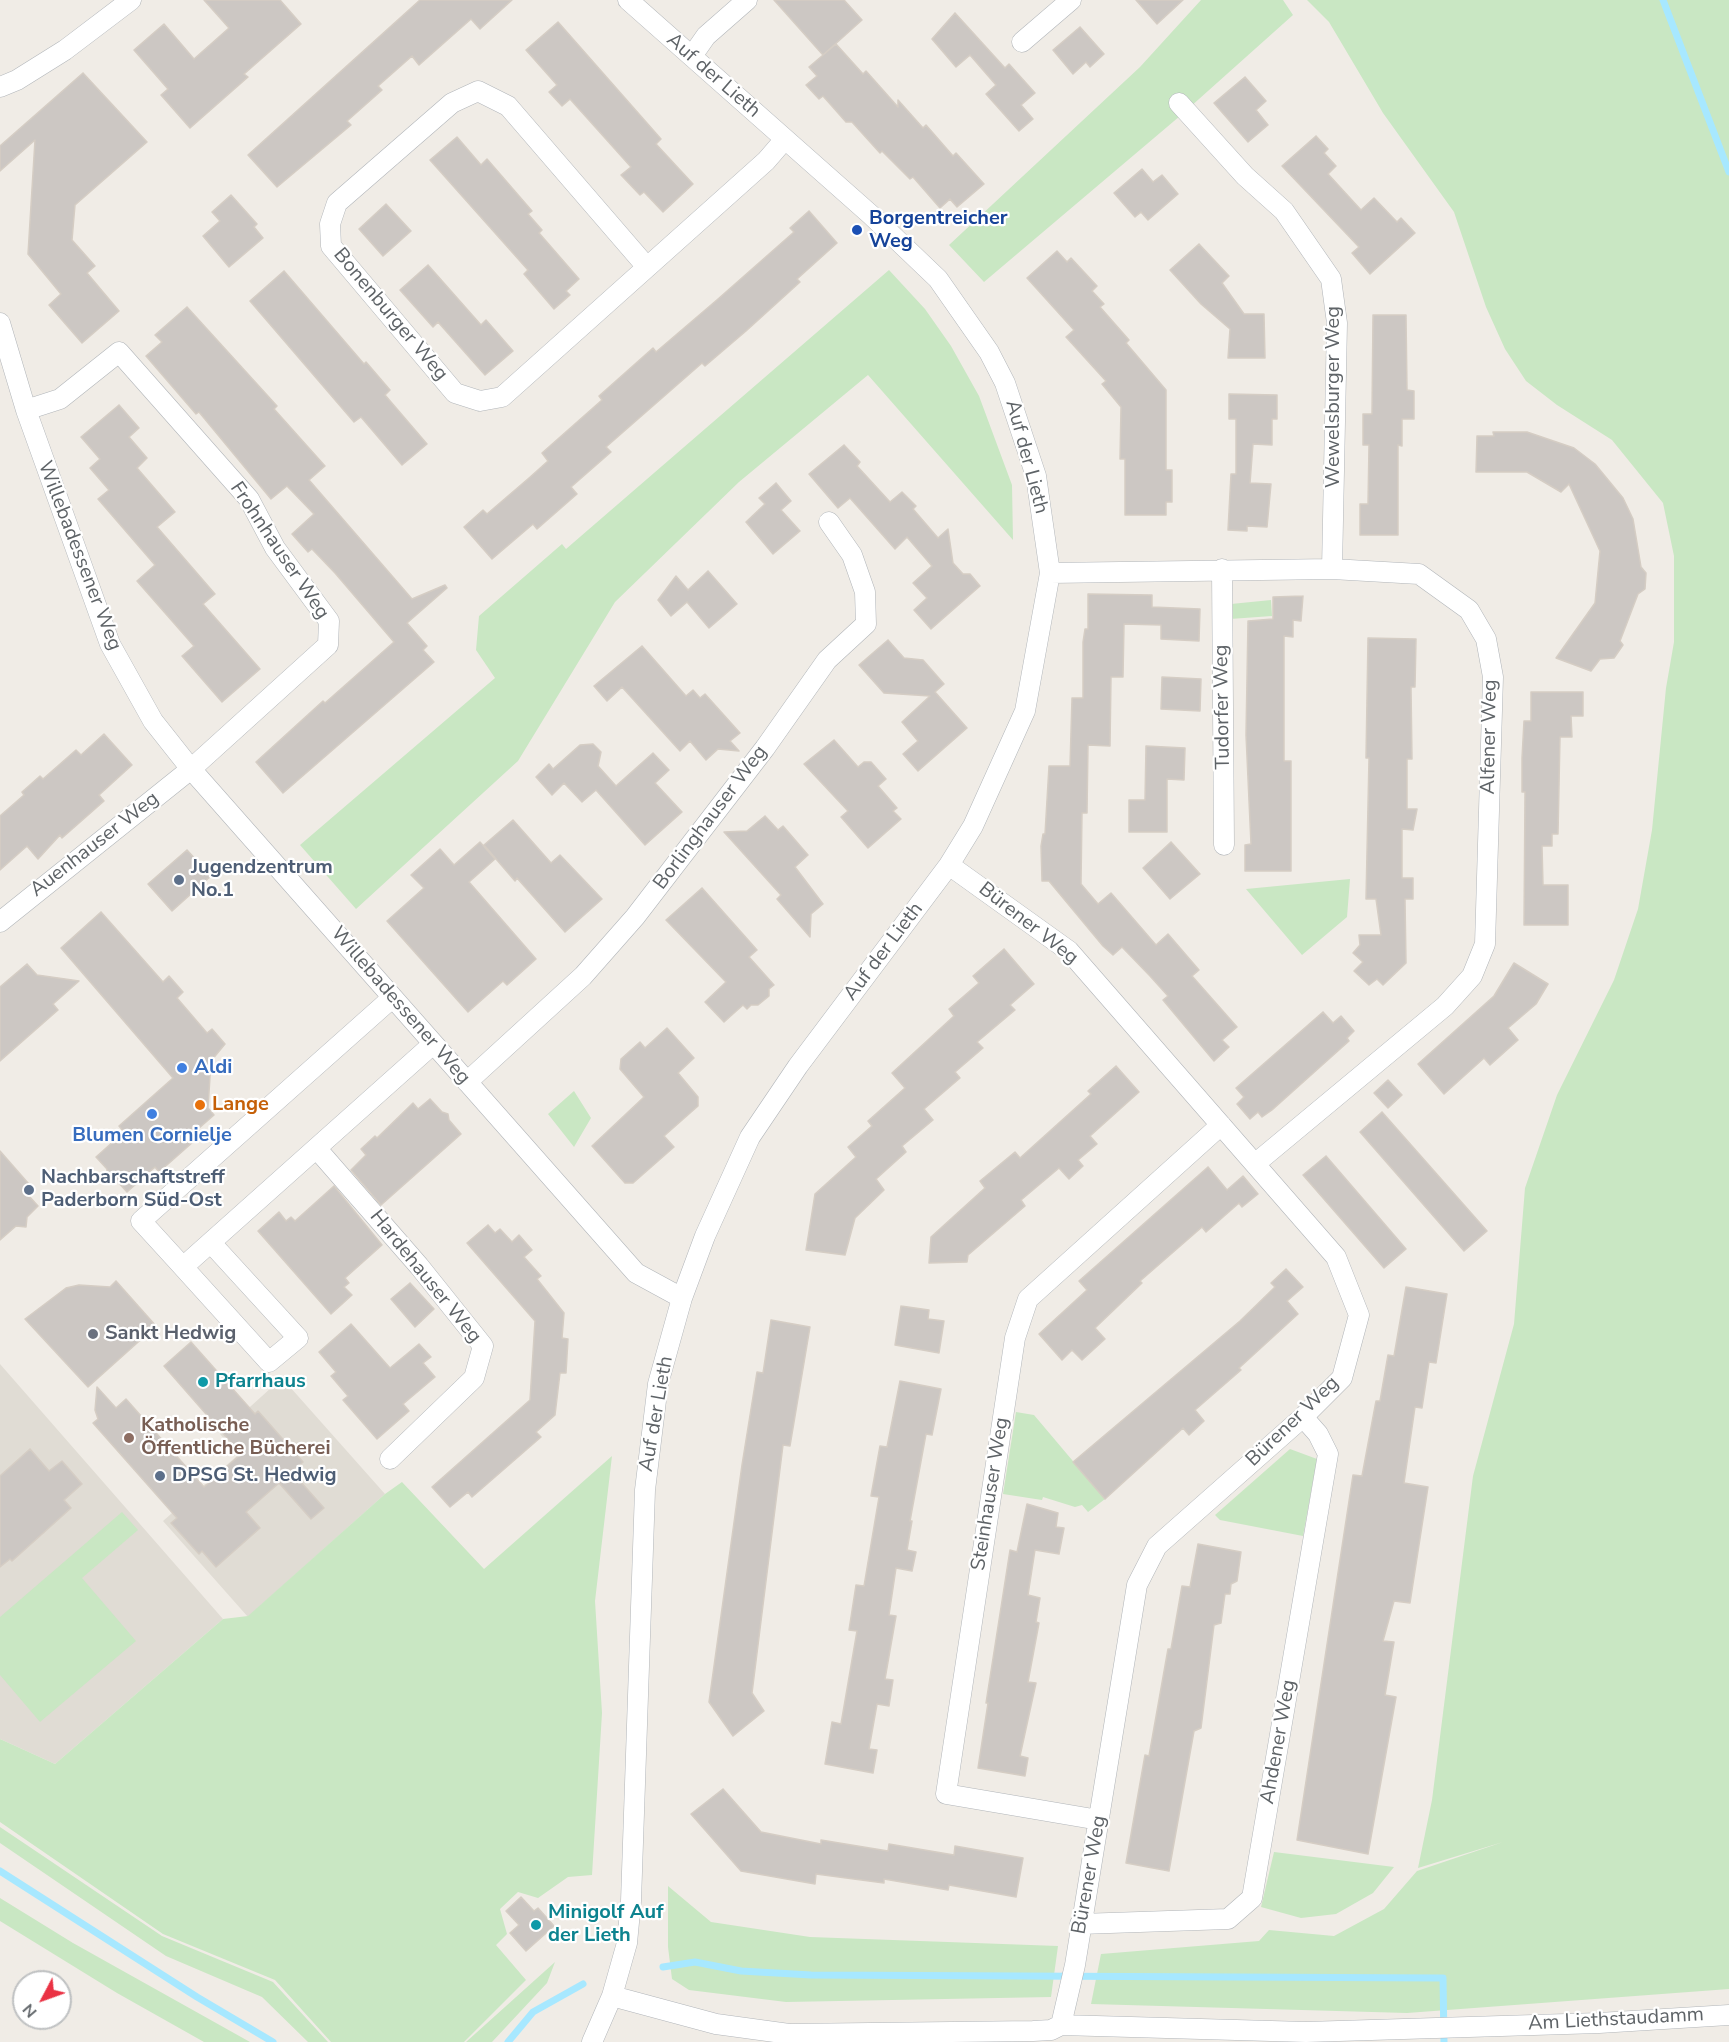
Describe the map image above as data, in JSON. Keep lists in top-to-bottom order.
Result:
{
  "streets": {
    "street": [
      "Auf der Lieth",
      "Bonenburger Weg",
      "Wewelsburger Weg",
      "Frohnhauser Weg",
      "Willebadessener Weg",
      "Tudorfer Weg",
      "Alfener Weg",
      "Borlinghauser Weg",
      "Auenhauser Weg",
      "Bürener Weg",
      "Hardehauser Weg",
      "Steinhauser Weg",
      "Ahdener Weg",
      "Am Liethstaudamm"
    ]
  },
  "crossings": [
    ["Auf der Lieth", "Bonenburger Weg"],
    ["Auf der Lieth", "Willebadessener Weg"],
    ["Auf der Lieth", "Alfener Weg"],
    ["Auf der Lieth", "Bürener Weg"],
    ["Wewelsburger Weg", "Alfener Weg"],
    ["Frohnhauser Weg", "Willebadessener Weg"],
    ["Frohnhauser Weg", "Auenhauser Weg"],
    ["Willebadessener Weg", "Borlinghauser Weg"],
    ["Willebadessener Weg", "Auenhauser Weg"],
    ["Tudorfer Weg", "Alfener Weg"],
    ["Alfener Weg", "Bürener Weg"],
    ["Bürener Weg", "Steinhauser Weg"],
    ["Bürener Weg", "Ahdener Weg"],
    ["Bürener Weg", "Am Liethstaudamm"]
  ],
  "places": [
    "Borgentreicher Weg",
    "Jugendzentrum No.1",
    "Aldi",
    "Lange",
    "Blumen Cornielje",
    "Nachbarschaftstreff Paderborn Süd-Ost",
    "Sankt Hedwig",
    "Pfarrhaus",
    "Katholische Öffentliche Bücherei",
    "DPSG St. Hedwig",
    "Minigolf Auf der Lieth"
  ],
  "north": "bottom left"
}
